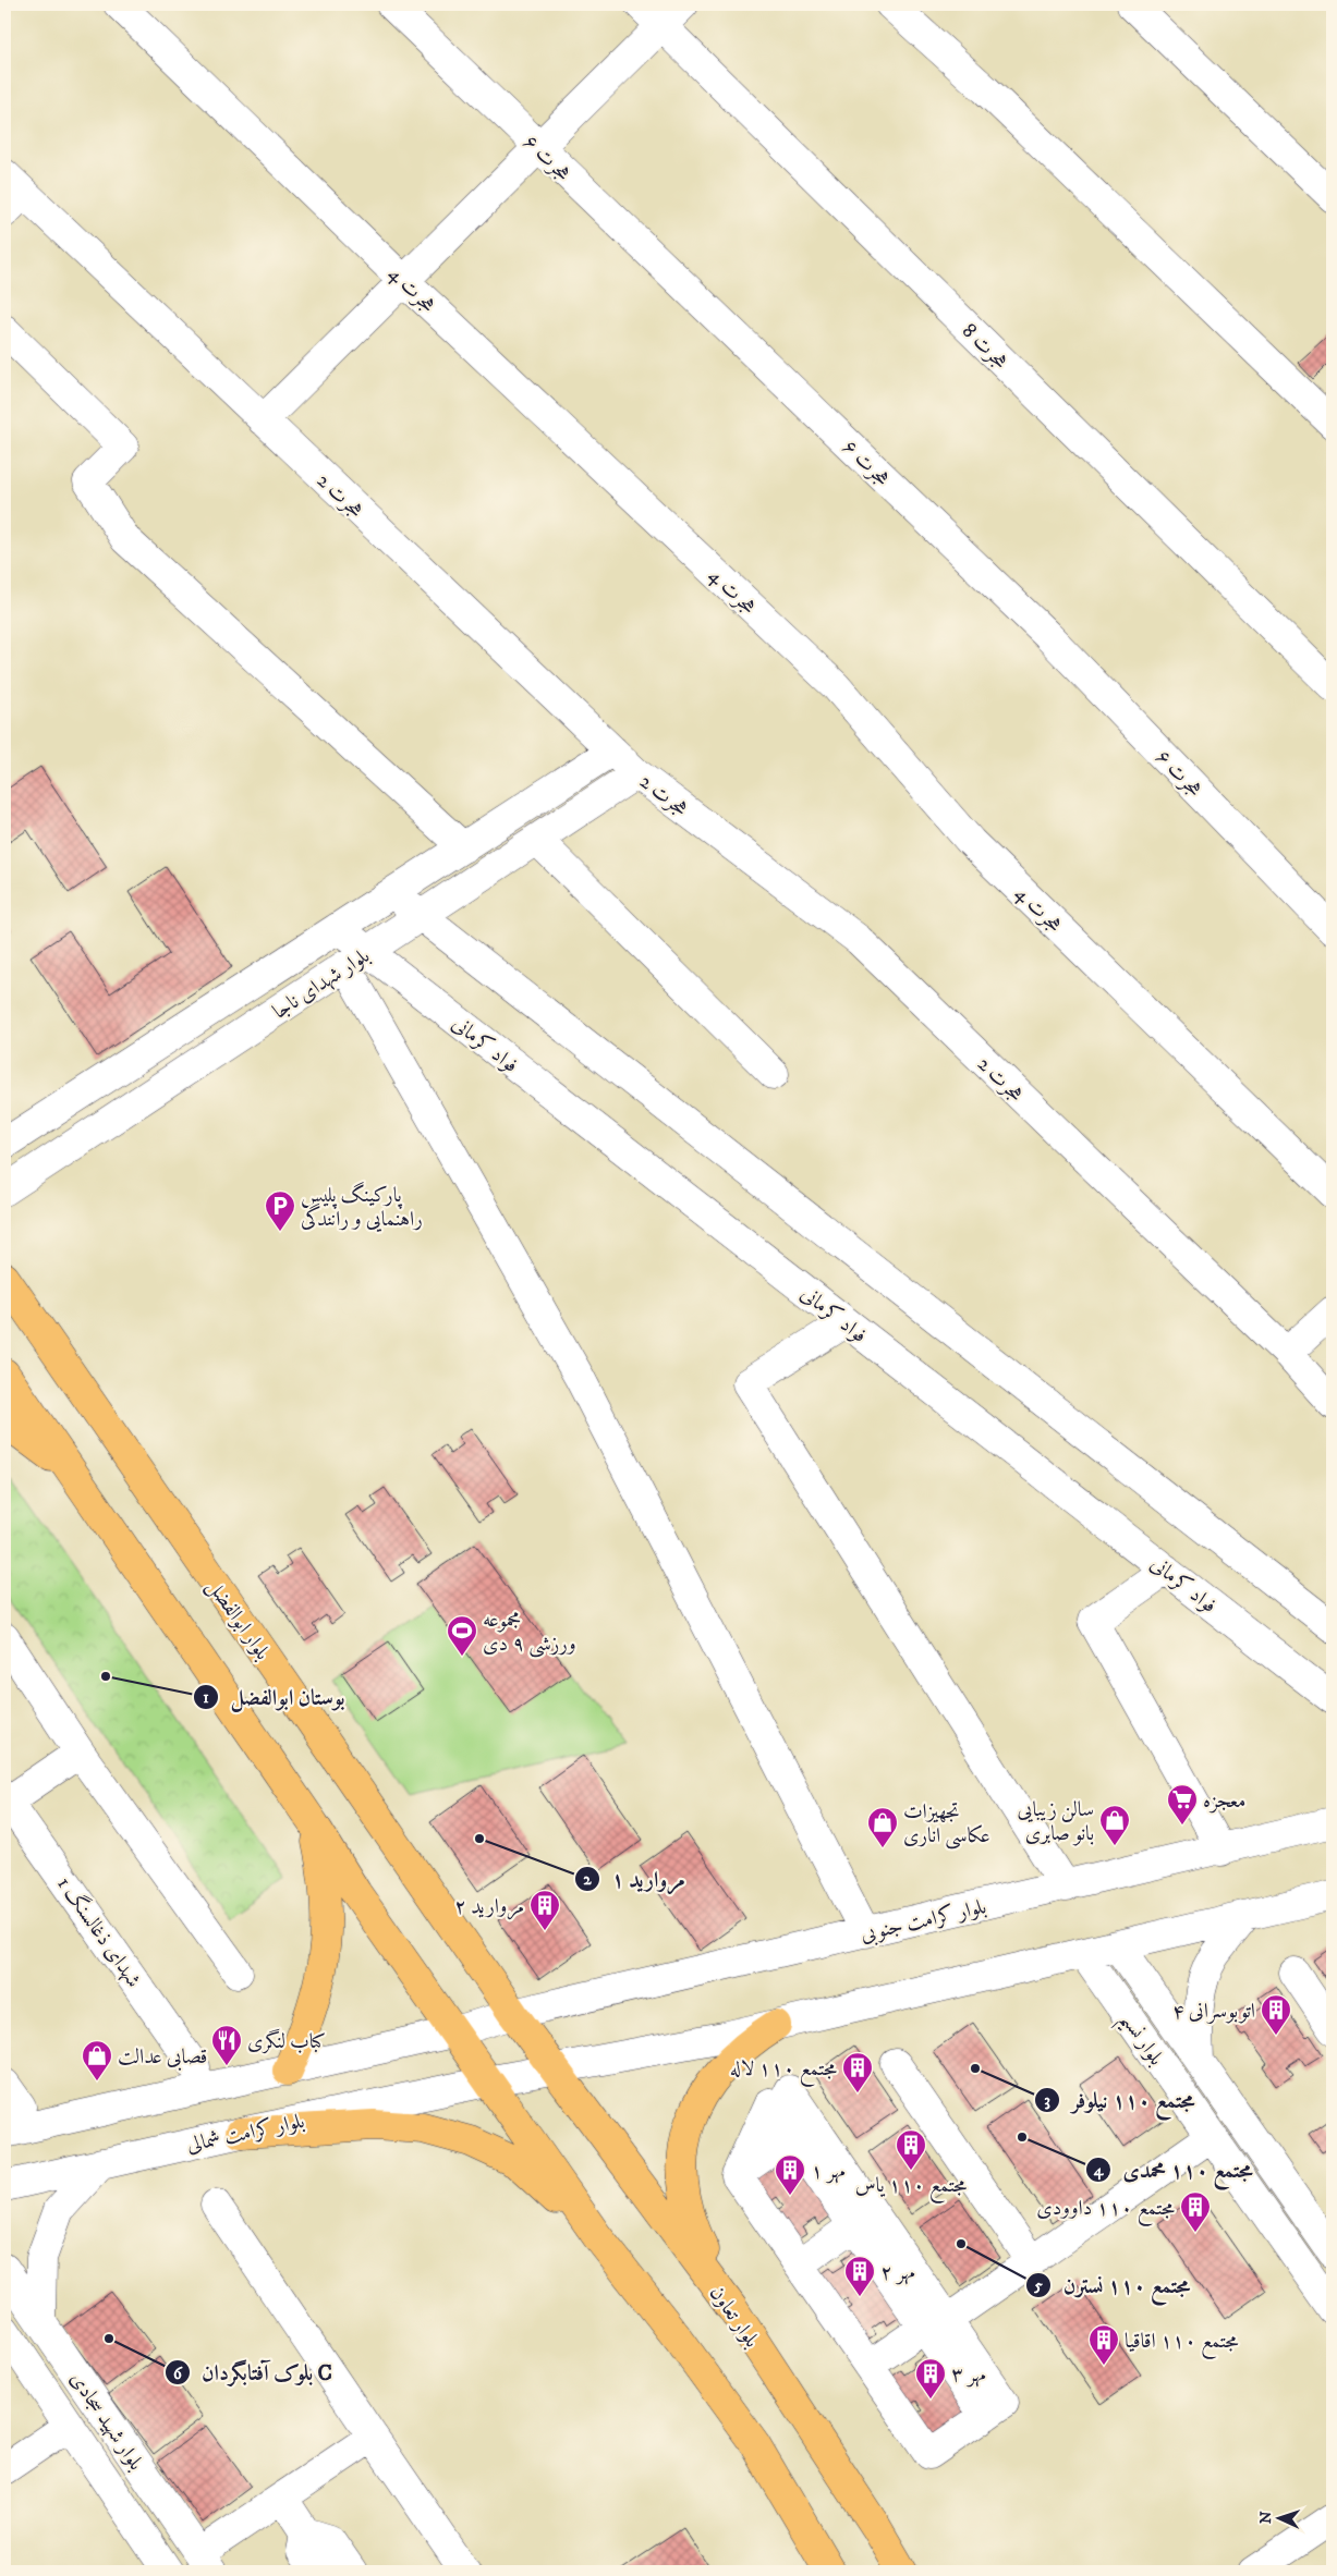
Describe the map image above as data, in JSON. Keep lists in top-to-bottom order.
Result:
{
  "streets": {
    "main road": ["بلوار ابوالفضل", "بلوار تعاون"],
    "street": [
      "هجرت ۶",
      "هجرت 4",
      "هجرت 8",
      "هجرت 2",
      "بلوار شهدای ناجا",
      "فواد کرمانی",
      "بلوار کرامت جنوبی",
      "شهدای ذغالسنگ 1",
      "بلوار نسیم",
      "بلوار کرامت شمالی",
      "بلوار شهید سجادی"
    ]
  },
  "crossings": [
    ["هجرت 2", "بلوار شهدای ناجا"],
    ["بلوار شهدای ناجا", "فواد کرمانی"],
    ["بلوار ابوالفضل", "بلوار کرامت جنوبی"],
    ["بلوار ابوالفضل", "بلوار کرامت شمالی"],
    ["بلوار ابوالفضل", "بلوار تعاون"],
    ["بلوار کرامت شمالی", "بلوار تعاون"]
  ],
  "places": {
    "parking": ["پارکینگ پلیس راهنمایی و رانندگی"],
    "sports": ["مجموعه ورزشی ۹ دی"],
    "other": [
      "بوستان ابوالفضل",
      "مروارید ۱",
      "مجتمع ۱۱۰ نیلوفر",
      "مجتمع ۱۱۰ محمدی",
      "مجتمع ۱۱۰ نسترن",
      "بلوک آفتابگردان C"
    ],
    "supermarket": ["معجزه"],
    "shop": ["سالن زیبایی بانو صابری", "تجهیزات عکاسی اناری", "قصابی عدالت"],
    "building": [
      "مروارید ۲",
      "اتوبوسرانی ۴",
      "مجتمع ۱۱۰ لاله",
      "مجتمع ۱۱۰ یاس",
      "مهر ۱",
      "مجتمع ۱۱۰ داوودی",
      "مهر ۲",
      "مجتمع ۱۱۰ اقاقیا",
      "مهر ۳"
    ],
    "restaurant": ["کباب لنگری"]
  },
  "north": "left"
}
